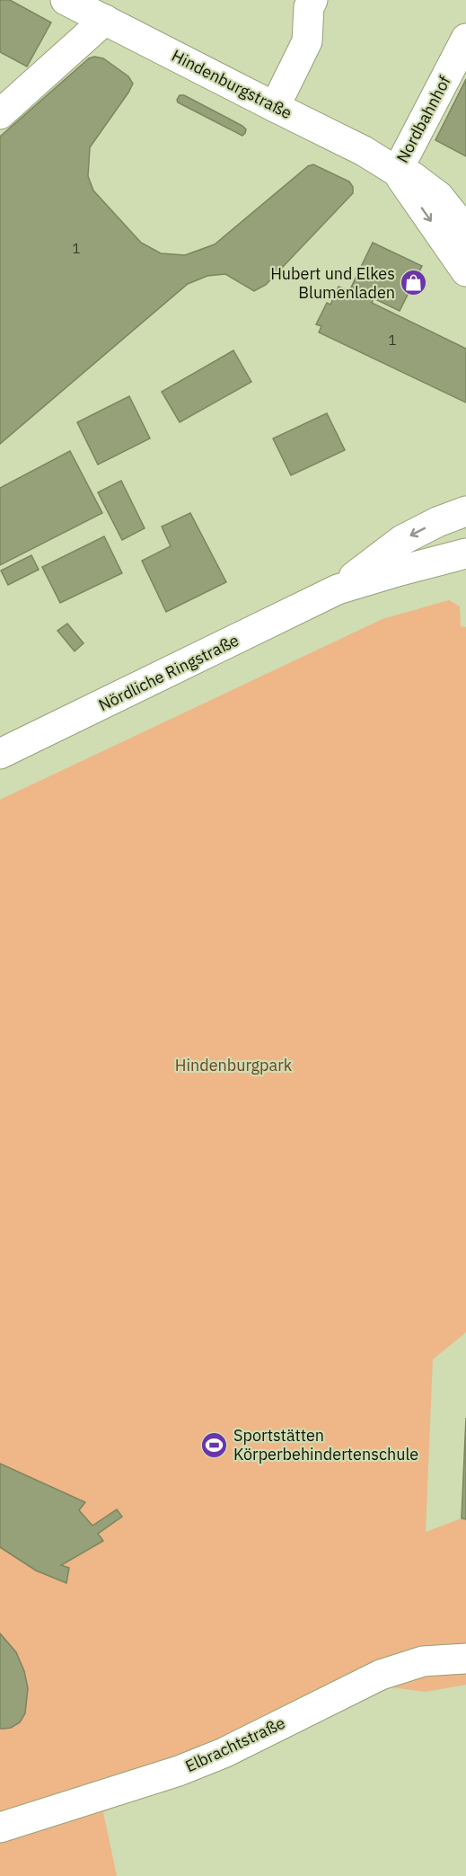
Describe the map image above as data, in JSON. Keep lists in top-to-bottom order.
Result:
{
  "streets": {
    "main road": [
      "Hindenburgstraße",
      "Nordbahnhof",
      "Nördliche Ringstraße",
      "Elbrachtstraße"
    ]
  },
  "crossings": [
    ["Hindenburgstraße", "Nordbahnhof"]
  ],
  "parks": ["Hindenburgpark"],
  "places": {
    "shop": ["Hubert und Elkes Blumenladen"],
    "sports": ["Sportstätten Körperbehindertenschule"]
  },
  "house_numbers": ["1", "1"]
}
